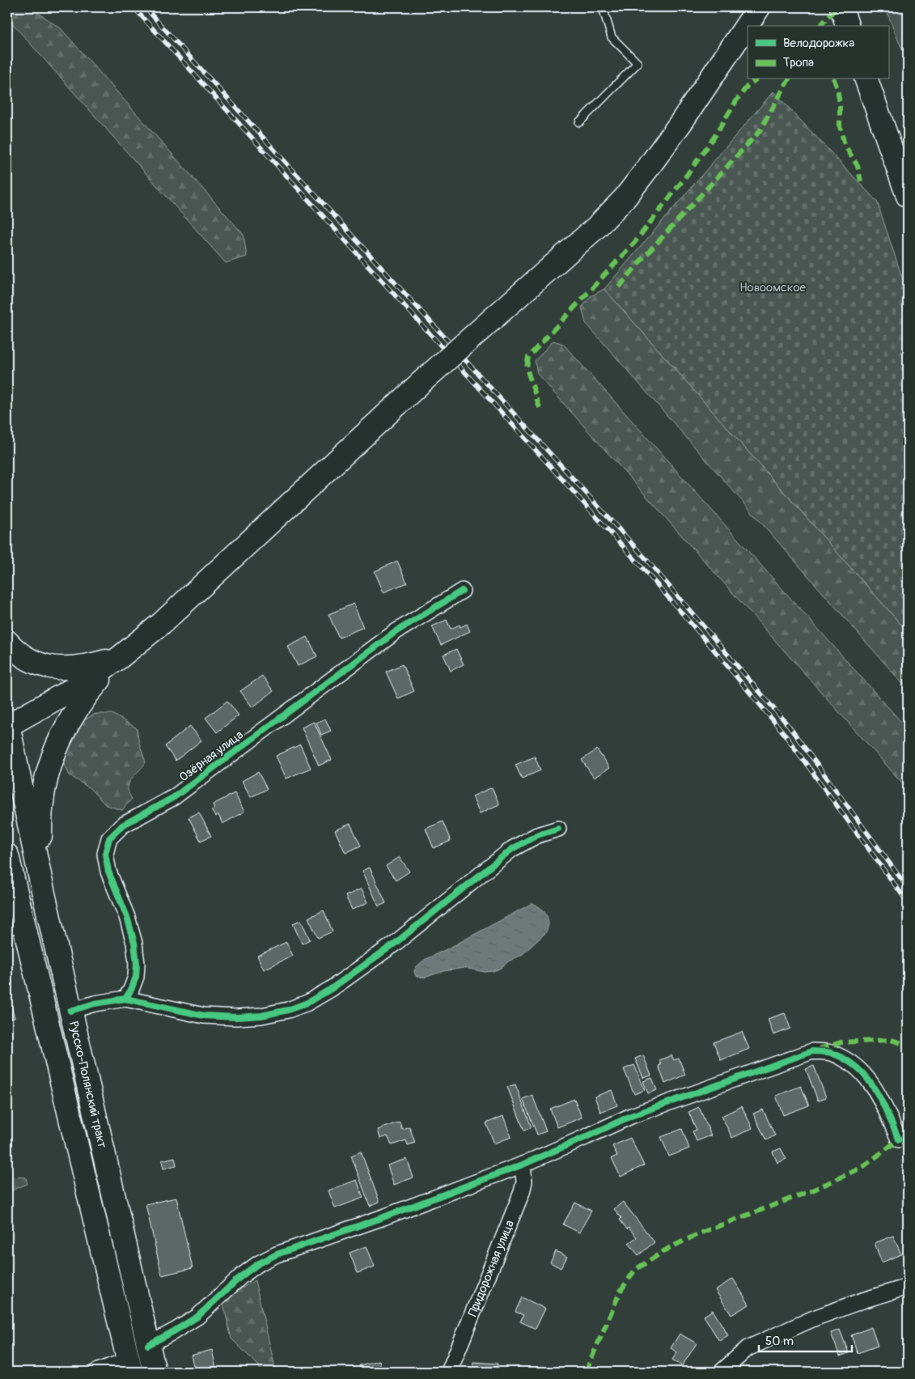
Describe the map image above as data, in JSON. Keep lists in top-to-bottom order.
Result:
{
  "streets": {
    "main road": ["Русско-Полянский тракт"],
    "street": ["Озёрная улица", "Придорожная улица"]
  },
  "parks": ["Новоомское"],
  "legend": ["Велодорожка", "Тропа"],
  "scale_bar": "50 m"
}
